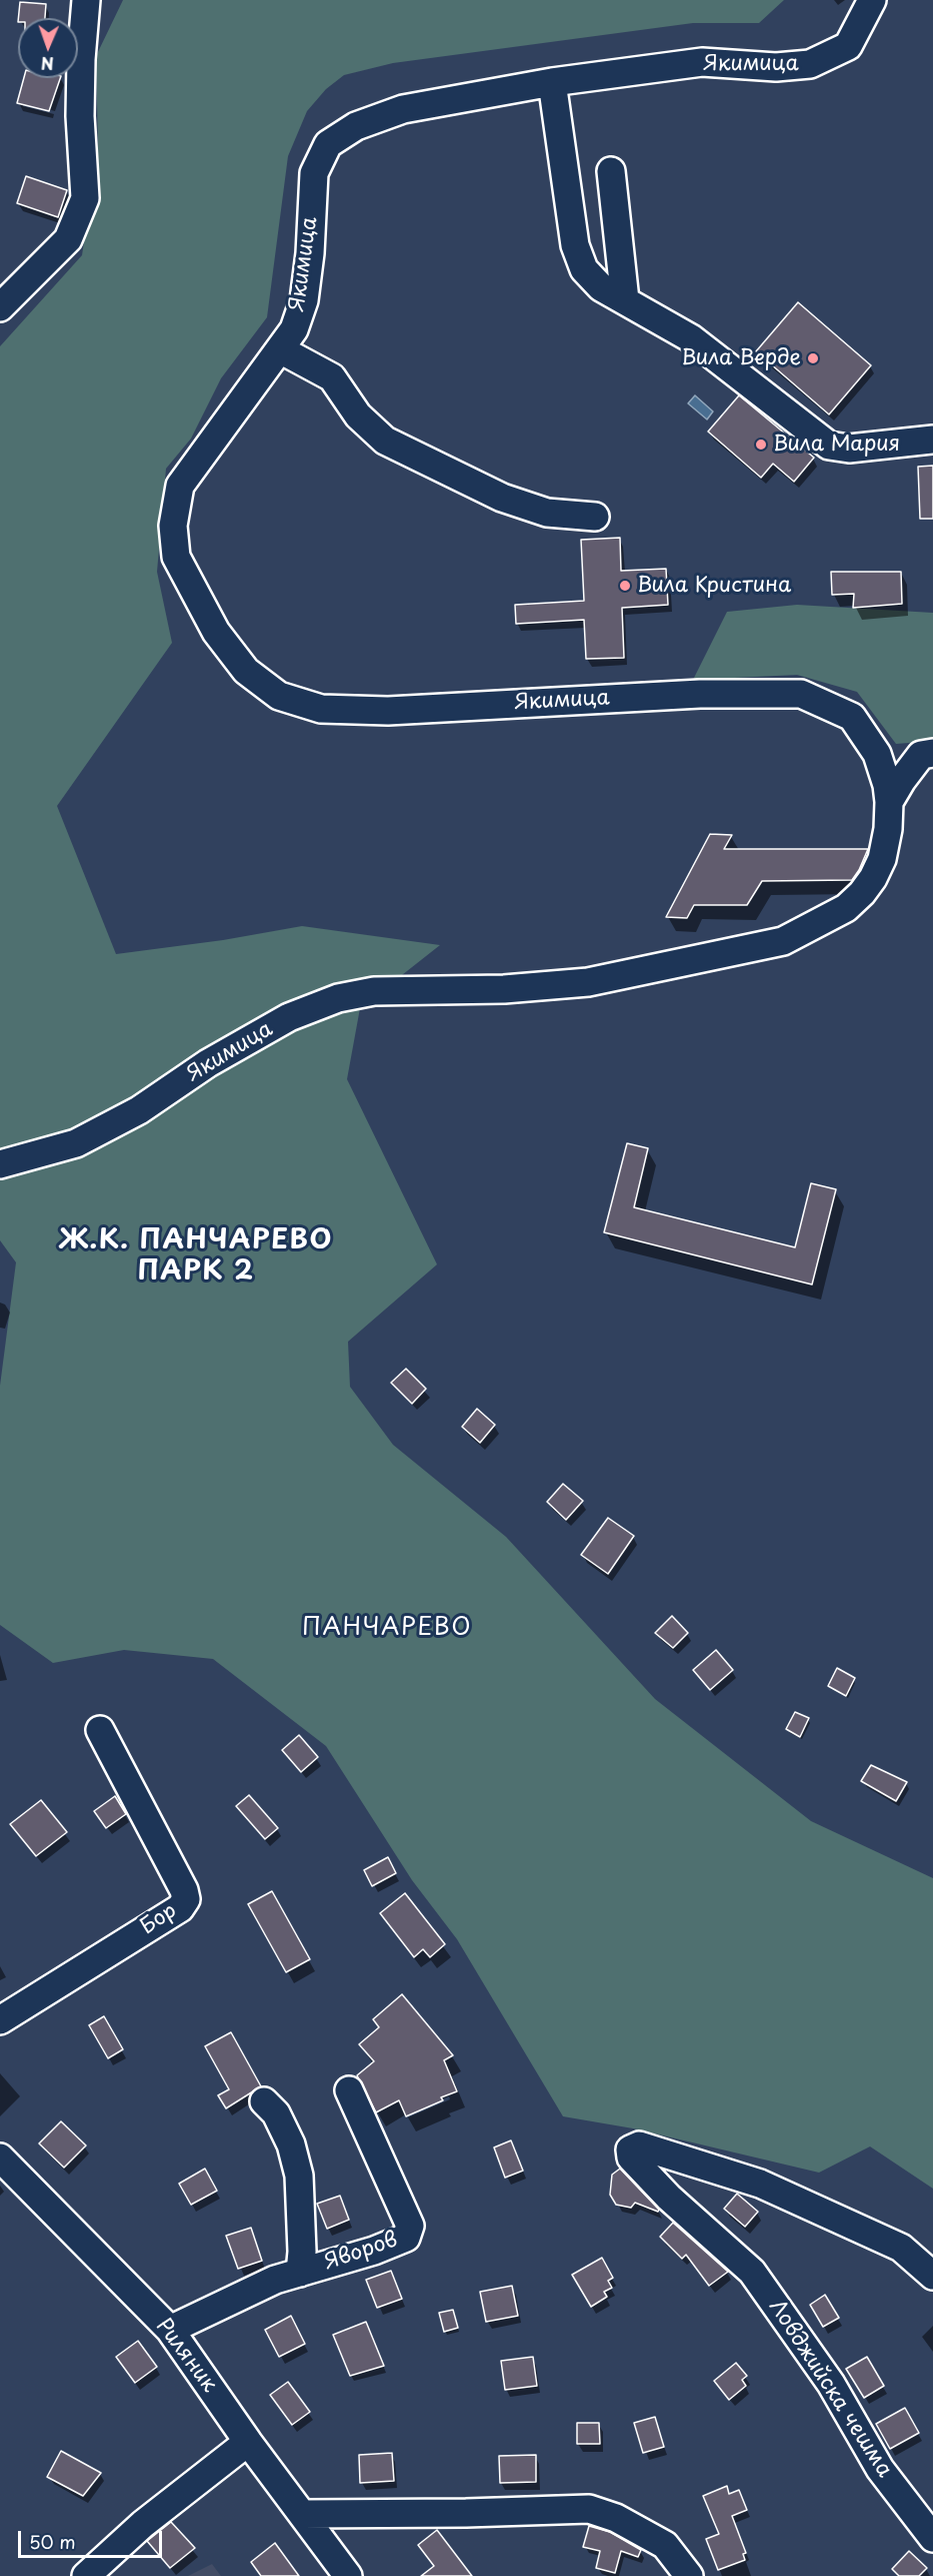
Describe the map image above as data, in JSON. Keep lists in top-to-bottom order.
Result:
{
  "streets": {
    "street": [
      "Якимица",
      "Бор",
      "Яворов",
      "Риляник",
      "Ловджийска чешма"
    ]
  },
  "crossings": [
    ["Яворов", "Риляник"]
  ],
  "districts": ["Ж.К. ПАНЧАРЕВО ПАРК 2", "ПАНЧАРЕВО"],
  "places": ["Вила Верде", "Вила Мария", "Вила Кристина"],
  "scale_bar": "50 m",
  "north": "bottom"
}
